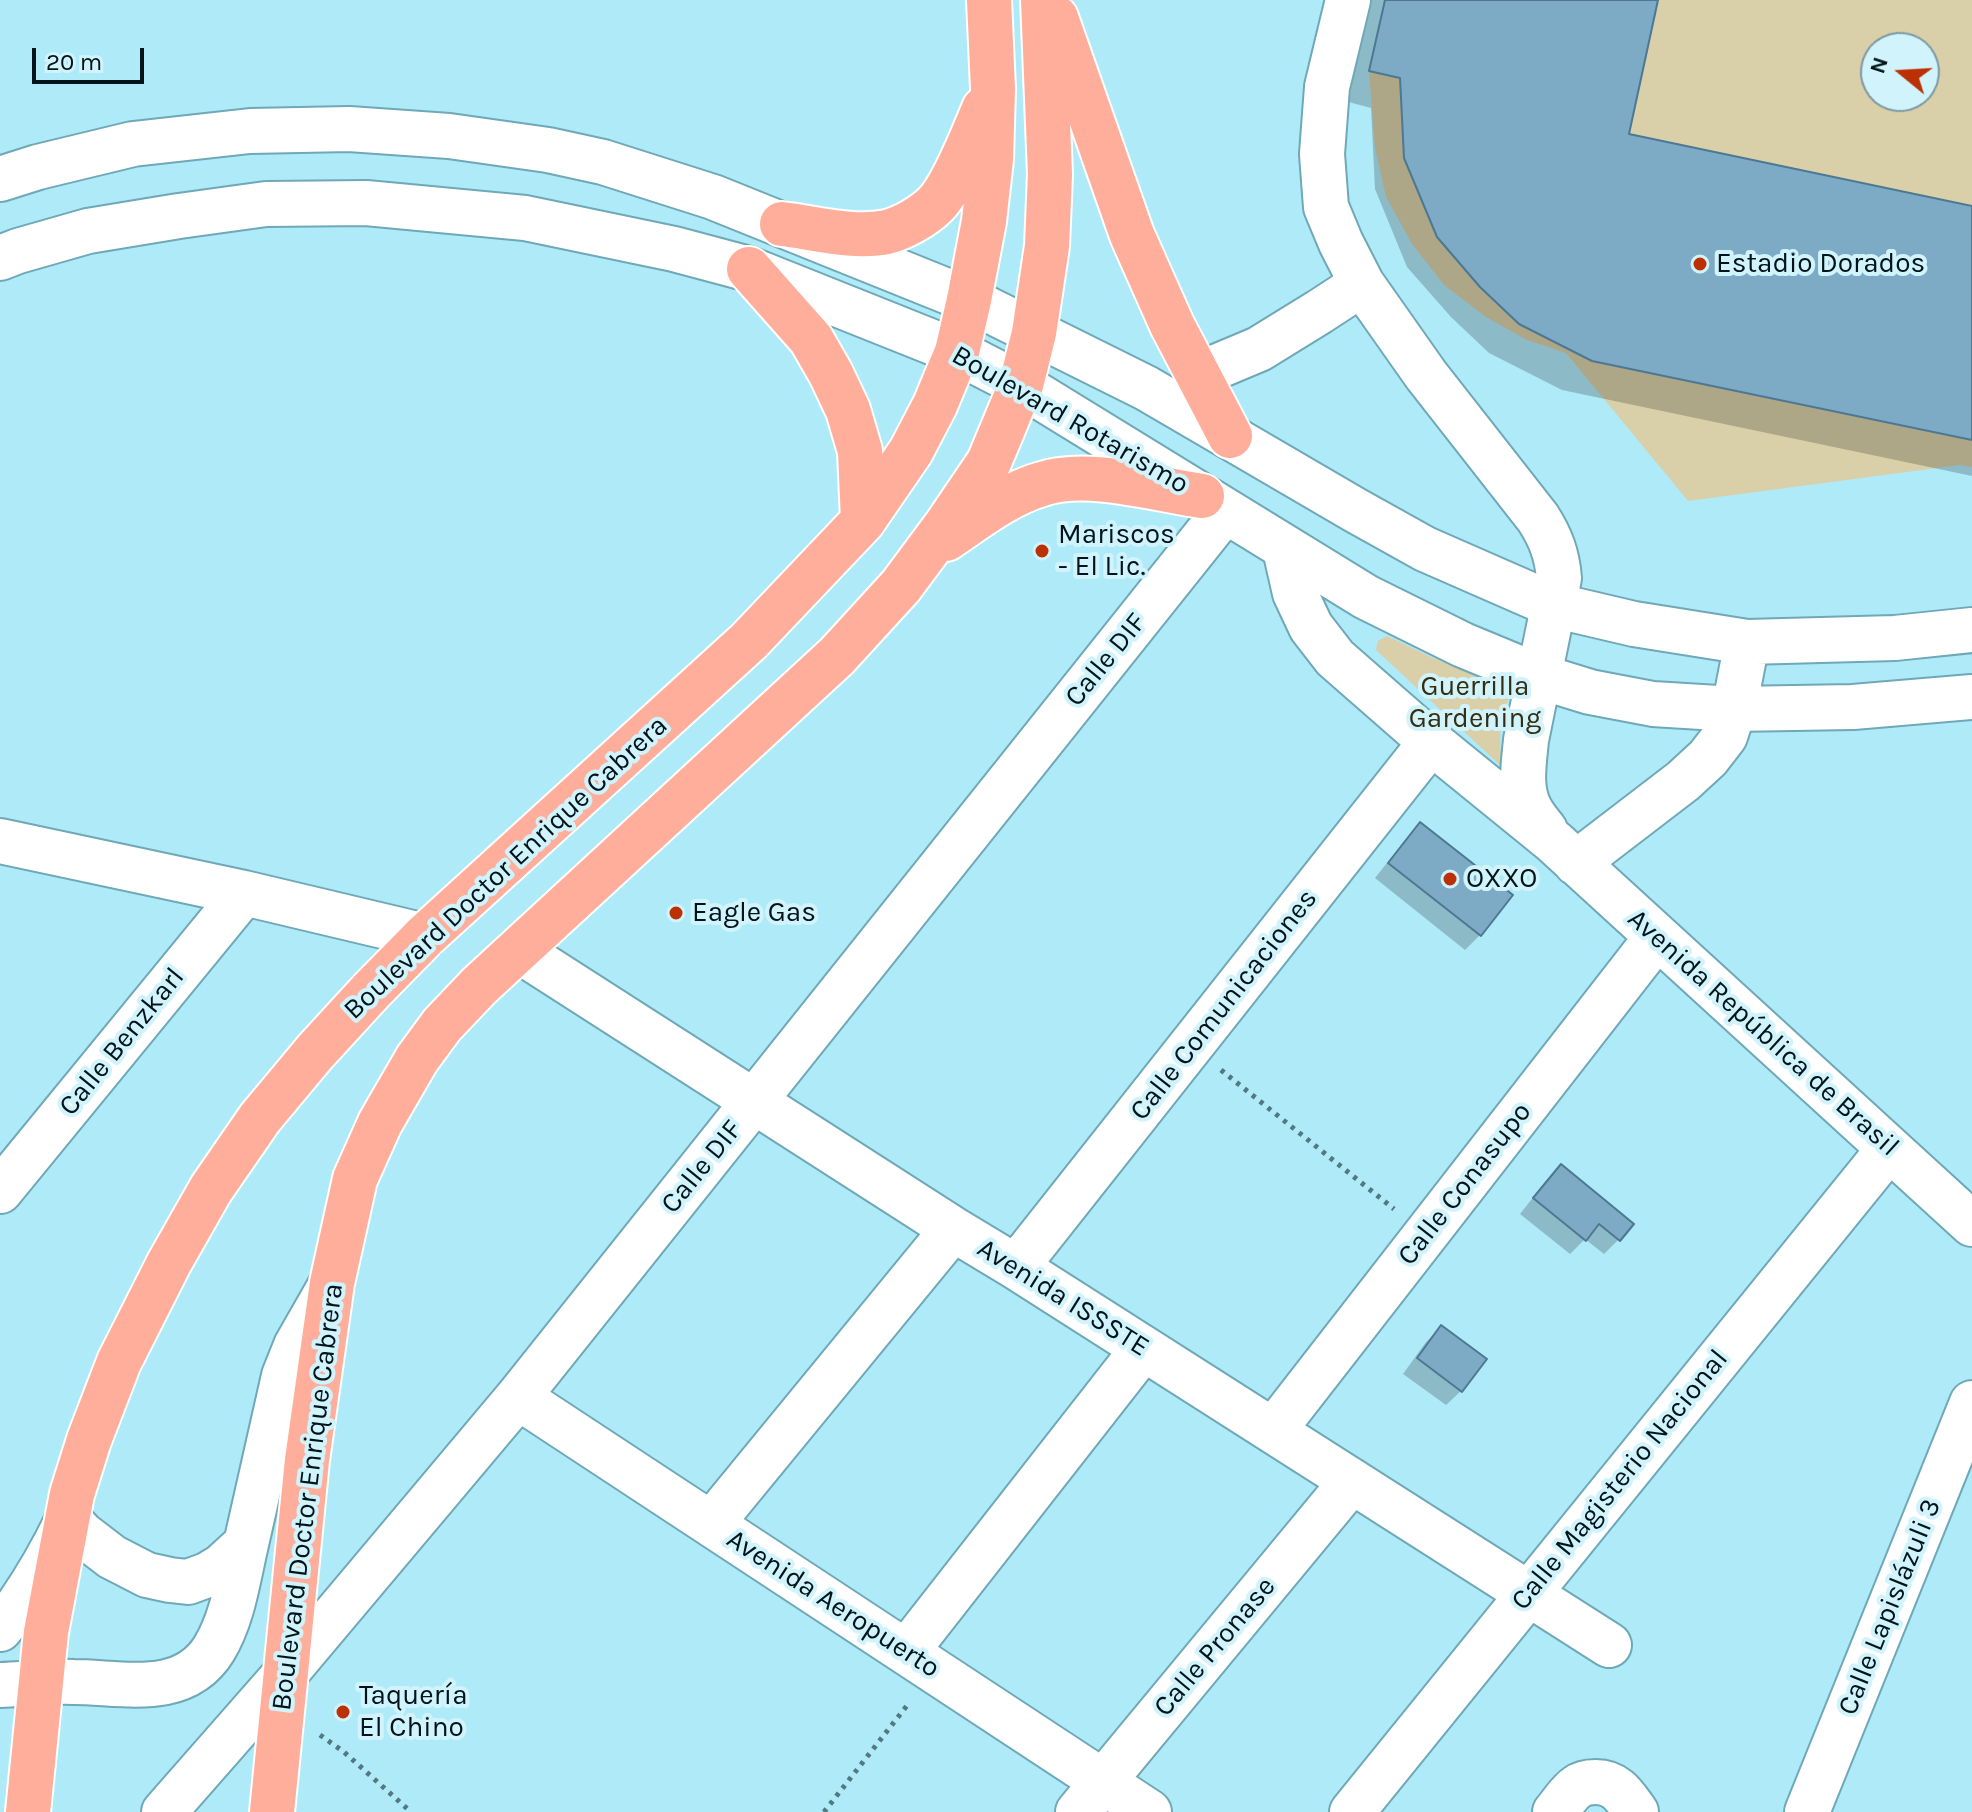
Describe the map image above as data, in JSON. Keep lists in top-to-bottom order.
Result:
{
  "streets": {
    "main road": ["Boulevard Doctor Enrique Cabrera"],
    "street": [
      "Boulevard Rotarismo",
      "Calle DIF",
      "Calle Comunicaciones",
      "Avenida República de Brasil",
      "Calle Benzkarl",
      "Calle Conasupo",
      "Avenida ISSSTE",
      "Calle Magisterio Nacional",
      "Avenida Aeropuerto",
      "Calle Lapislázuli 3",
      "Calle Pronase"
    ]
  },
  "crossings": [
    ["Boulevard Rotarismo", "Calle DIF"],
    ["Boulevard Rotarismo", "Boulevard Doctor Enrique Cabrera"],
    ["Boulevard Rotarismo", "Avenida República de Brasil"],
    ["Calle DIF", "Boulevard Doctor Enrique Cabrera"],
    ["Calle DIF", "Avenida ISSSTE"],
    ["Calle DIF", "Avenida Aeropuerto"],
    ["Boulevard Doctor Enrique Cabrera", "Avenida ISSSTE"],
    ["Calle Comunicaciones", "Avenida República de Brasil"],
    ["Calle Comunicaciones", "Avenida ISSSTE"],
    ["Avenida República de Brasil", "Calle Conasupo"],
    ["Avenida República de Brasil", "Calle Magisterio Nacional"],
    ["Calle Conasupo", "Avenida ISSSTE"],
    ["Avenida ISSSTE", "Calle Magisterio Nacional"],
    ["Avenida ISSSTE", "Calle Pronase"],
    ["Avenida Aeropuerto", "Calle Pronase"]
  ],
  "parks": ["Guerrilla Gardening"],
  "places": [
    "Estadio Dorados",
    "Mariscos - El Lic.",
    "OXXO",
    "Eagle Gas",
    "Taquería El Chino"
  ],
  "scale_bar": "20 m",
  "north": "left"
}
